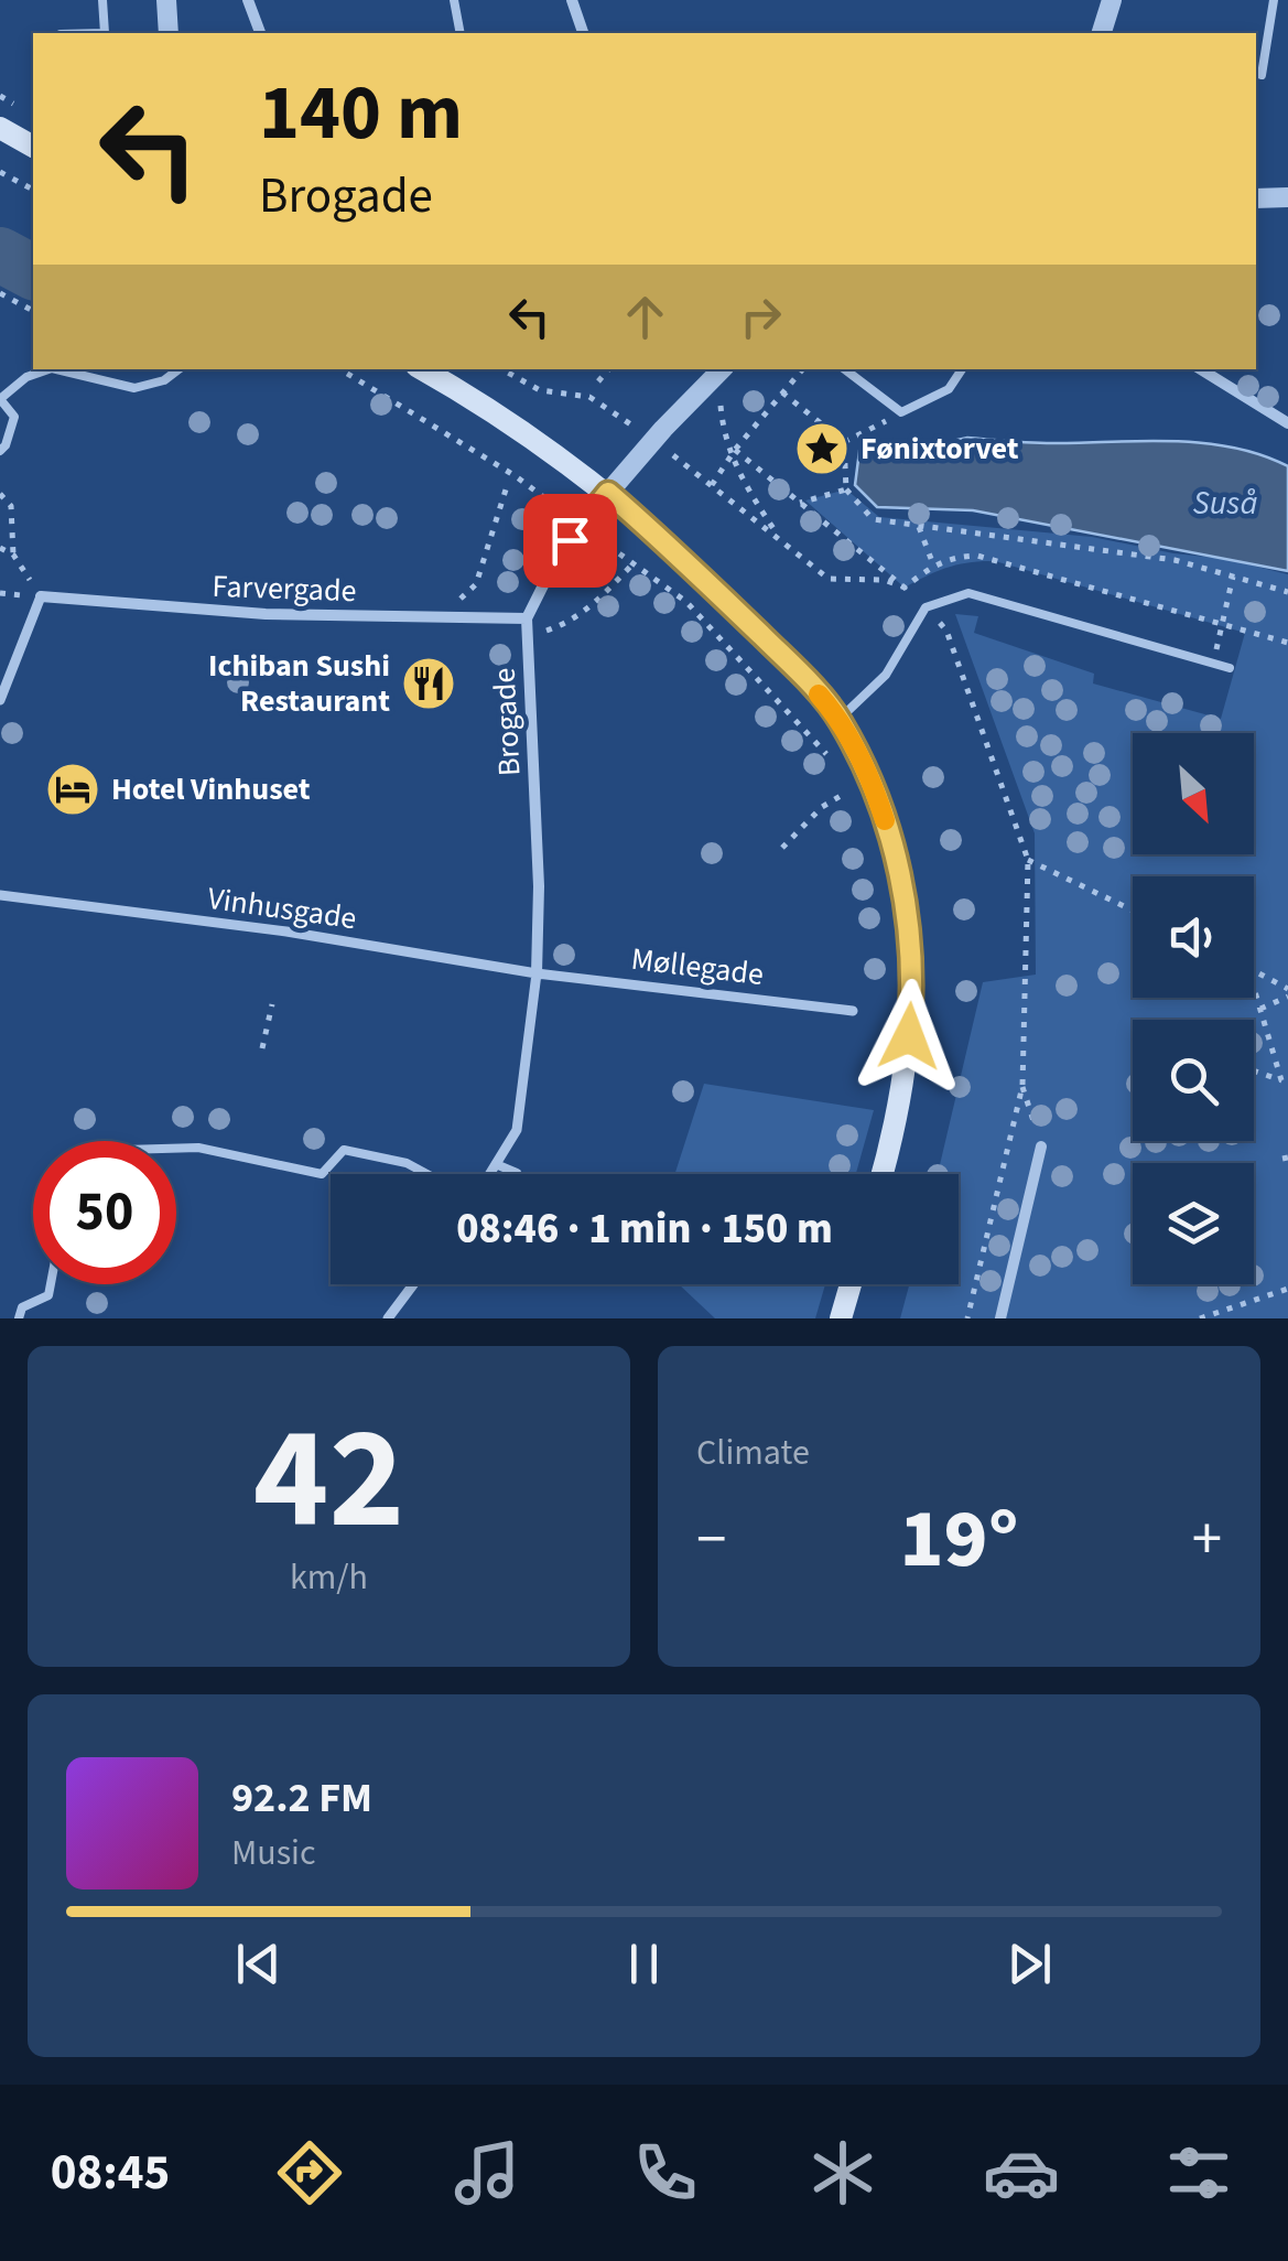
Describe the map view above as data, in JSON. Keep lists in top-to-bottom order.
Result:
{
  "streets": {
    "street": [
      "Farvergade",
      "Brogade",
      "Vinhusgade",
      "Møllegade"
    ]
  },
  "crossings": [
    ["Farvergade", "Brogade"],
    ["Brogade", "Vinhusgade"],
    ["Brogade", "Møllegade"],
    ["Vinhusgade", "Møllegade"]
  ],
  "water": ["Suså"],
  "places": {
    "place": ["Fønixtorvet"],
    "restaurant": ["Ichiban Sushi Restaurant"],
    "hotel": ["Hotel Vinhuset"]
  },
  "north": "bottom right",
  "page": {
    "turn": ["140 m", "Brogade"],
    "limit": "50",
    "trip": "08:46 · 1 min · 150 m",
    "tile": [
      ["42", "km/h"],
      "Climate"
    ],
    "heat": ["−", "19°", "+"],
    "song": ["92.2 FM", "Music"],
    "tabs": "08:45"
  }
}
